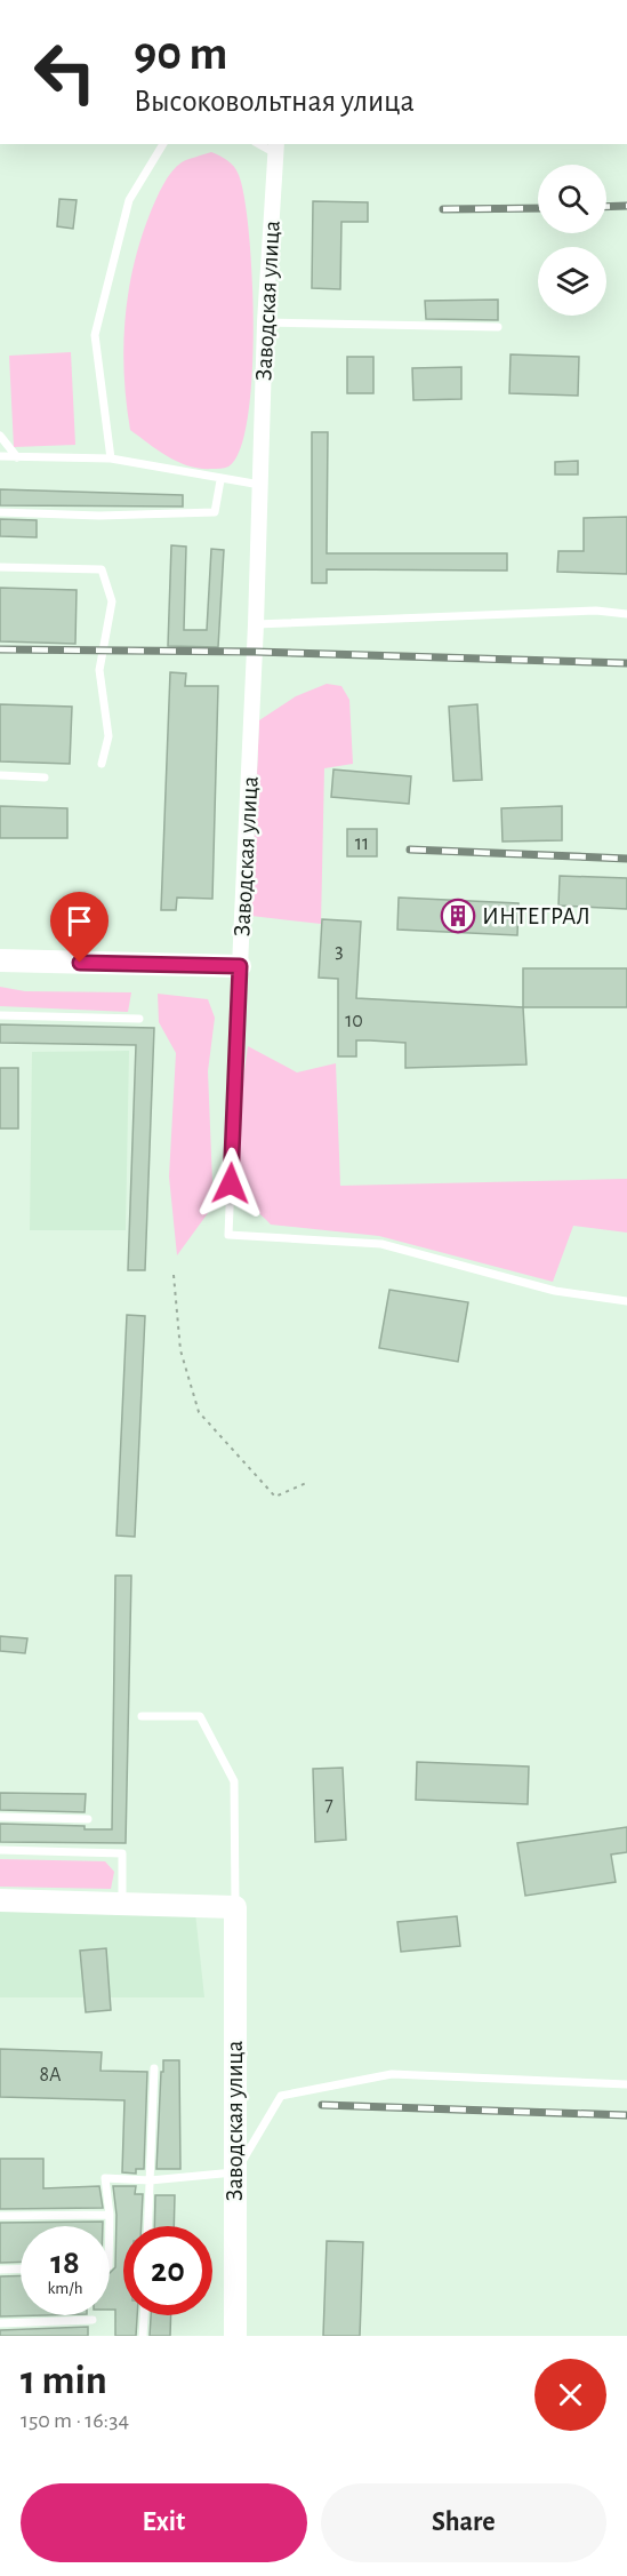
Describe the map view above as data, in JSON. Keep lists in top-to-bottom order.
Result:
{
  "streets": {
    "street": ["Заводская улица"]
  },
  "places": {
    "building": ["ИНТЕГРАЛ"]
  },
  "house_numbers": [
    "11",
    "3",
    "10",
    "7",
    "8А"
  ],
  "page": {
    "turn": ["90 m", "Высоковольтная улица"],
    "speed": "18 km/h",
    "limit": "20",
    "heading": ["1 min", "150 m · 16:34"],
    "buttons": ["Exit", "Share"]
  }
}
